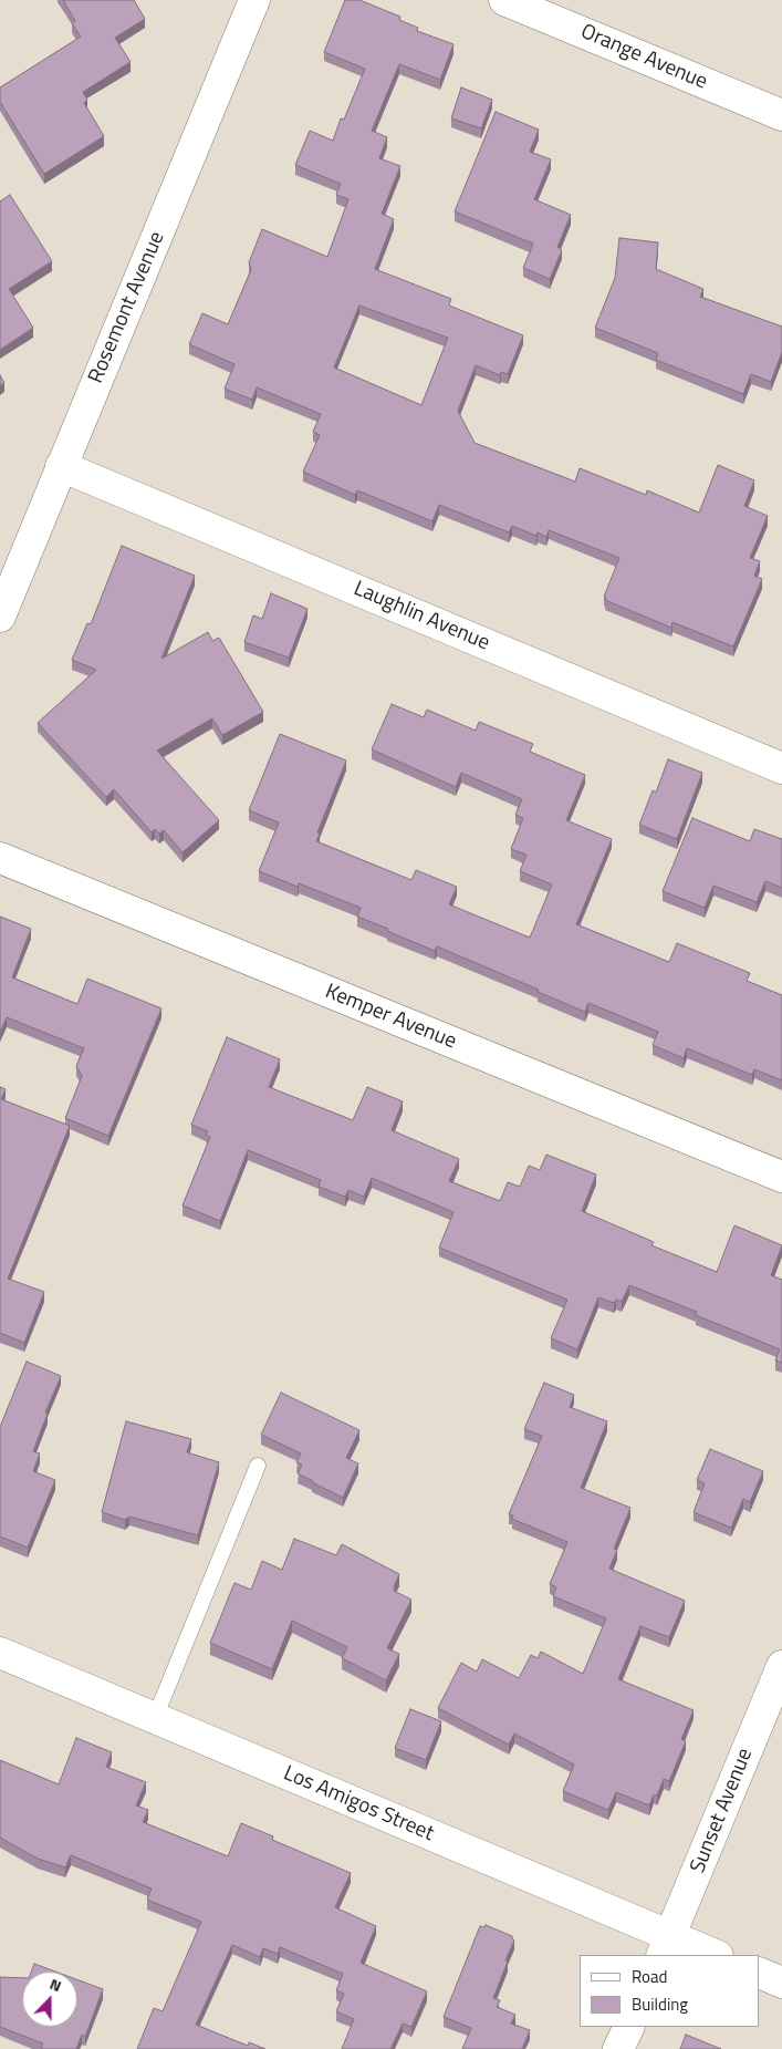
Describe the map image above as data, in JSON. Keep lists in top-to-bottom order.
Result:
{
  "streets": {
    "street": [
      "Orange Avenue",
      "Rosemont Avenue",
      "Laughlin Avenue",
      "Kemper Avenue",
      "Los Amigos Street",
      "Sunset Avenue"
    ]
  },
  "crossings": [
    ["Rosemont Avenue", "Laughlin Avenue"],
    ["Los Amigos Street", "Sunset Avenue"]
  ],
  "legend": ["Road", "Building"],
  "north": "top"
}
